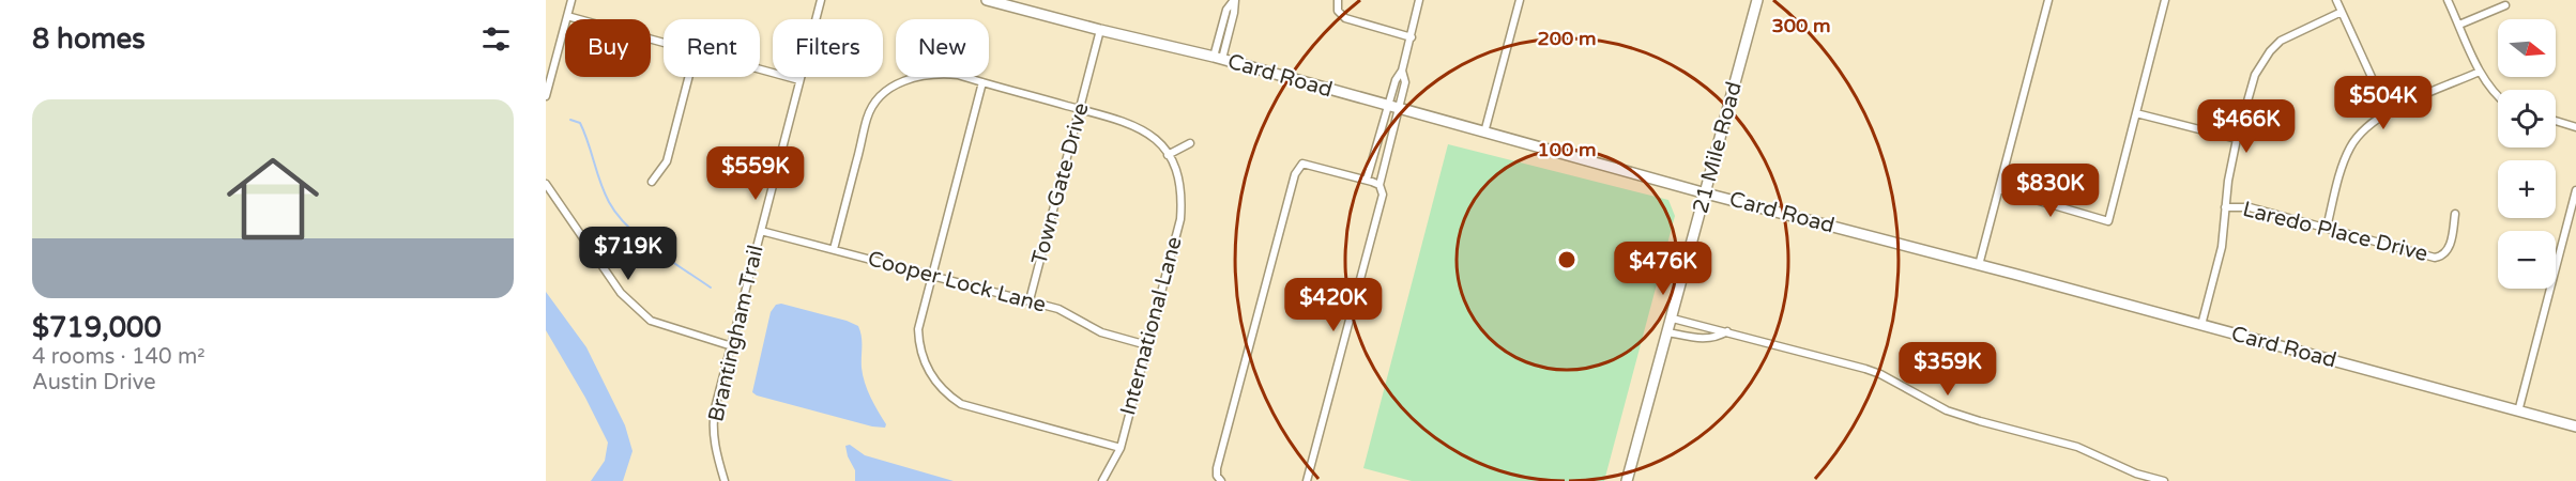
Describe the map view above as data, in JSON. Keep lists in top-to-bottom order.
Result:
{
  "streets": {
    "street": [
      "Card Road",
      "21 Mile Road",
      "Town Gate Drive",
      "Laredo Place Drive",
      "Cooper Lock Lane",
      "International Lane",
      "Brantingham Trail"
    ]
  },
  "crossings": [
    ["Card Road", "21 Mile Road"],
    ["Card Road", "Town Gate Drive"],
    ["Town Gate Drive", "Cooper Lock Lane"],
    ["Town Gate Drive", "International Lane"],
    ["Cooper Lock Lane", "International Lane"],
    ["Cooper Lock Lane", "Brantingham Trail"]
  ],
  "north": "right",
  "page": {
    "heading": "8 homes",
    "map_buttons": ["+", "−"],
    "chip": [
      "Buy",
      "Rent",
      "Filters",
      "New"
    ],
    "price": [
      "$504K",
      "$466K",
      "$559K",
      "$830K",
      "$719K",
      "$476K",
      "$420K",
      "$359K"
    ],
    "list": [
      {
        "name": "$719,000",
        "note": "4 rooms · 140 m² · Austin Drive"
      }
    ]
  },
  "rings": ["300 m", "200 m", "100 m"]
}
